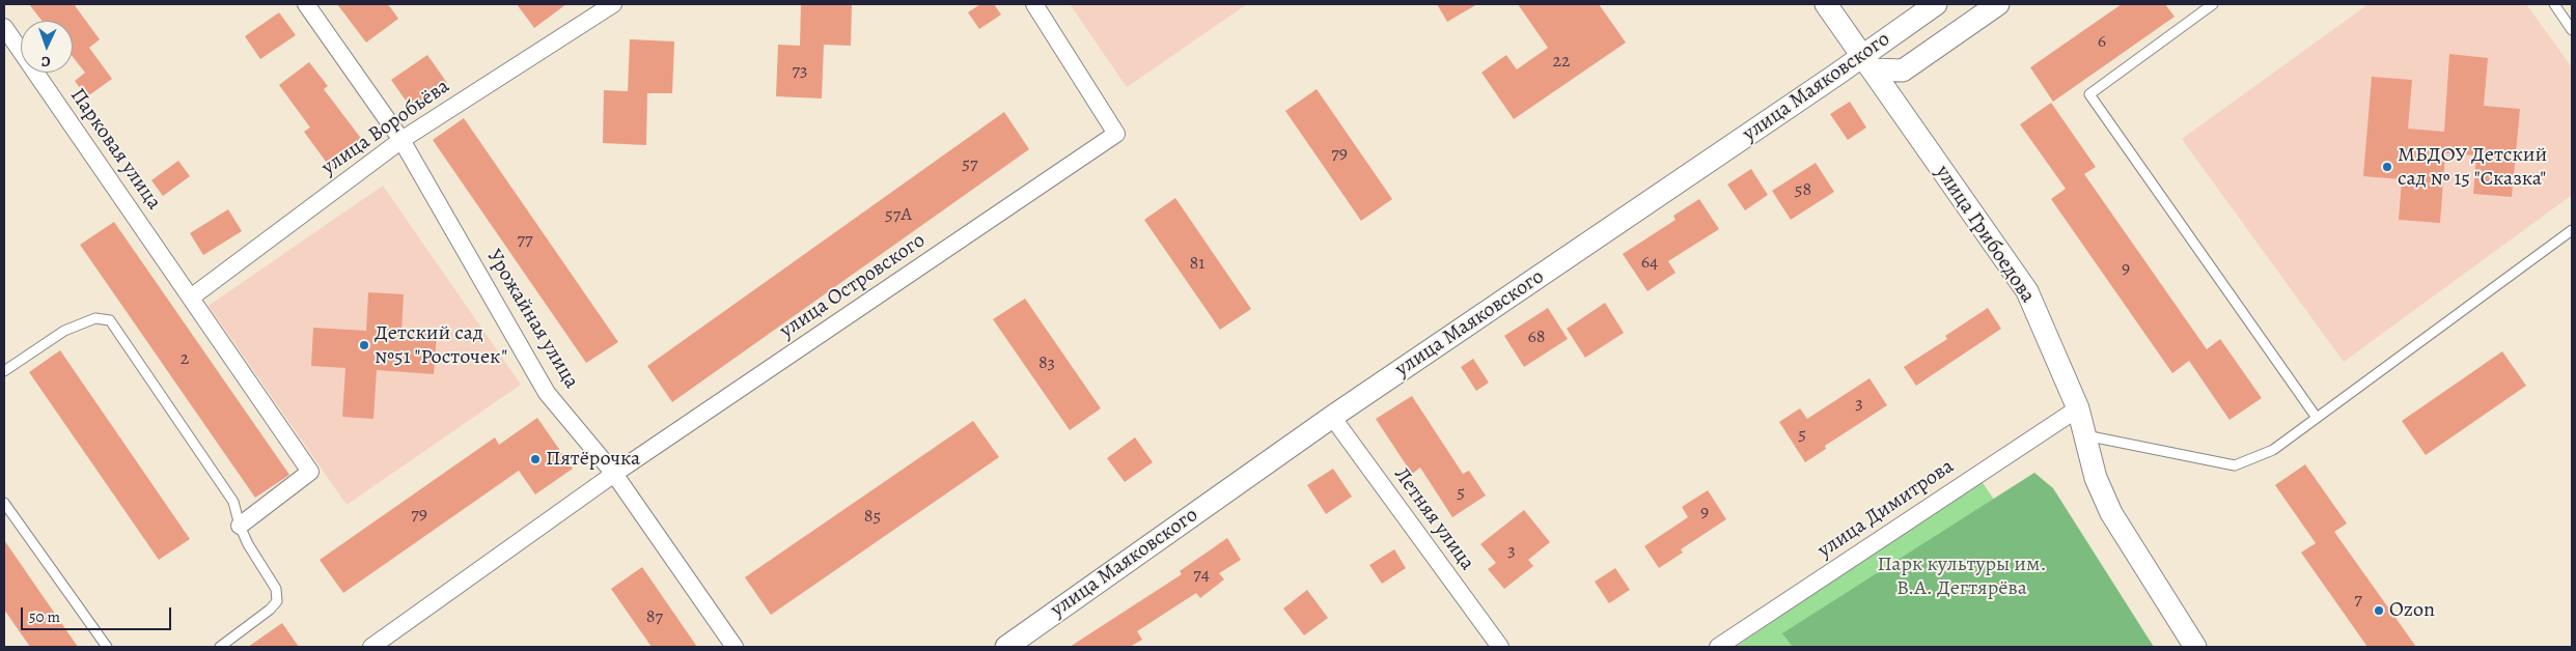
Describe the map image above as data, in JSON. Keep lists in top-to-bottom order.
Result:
{
  "streets": {
    "street": [
      "улица Маяковского",
      "улица Воробьёва",
      "Парковая улица",
      "улица Грибоедова",
      "улица Островского",
      "Урожайная улица",
      "улица Димитрова",
      "Летняя улица"
    ]
  },
  "crossings": [
    ["улица Маяковского", "улица Грибоедова"],
    ["улица Маяковского", "Летняя улица"],
    ["улица Воробьёва", "Парковая улица"],
    ["улица Воробьёва", "Урожайная улица"],
    ["улица Грибоедова", "улица Димитрова"],
    ["улица Островского", "Урожайная улица"]
  ],
  "parks": ["Парк культуры им. В.А. Дегтярёва"],
  "places": [
    "МБДОУ Детский сад № 15 \"Сказка\"",
    "Детский сад №51 \"Росточек\"",
    "Пятёрочка",
    "Ozon"
  ],
  "house_numbers": [
    "6",
    "22",
    "73",
    "79",
    "57",
    "58",
    "57А",
    "77",
    "64",
    "81",
    "9",
    "68",
    "2",
    "83",
    "3",
    "5",
    "5",
    "9",
    "79",
    "85",
    "3",
    "74",
    "7",
    "87"
  ],
  "scale_bar": "50 m",
  "north": "bottom"
}
